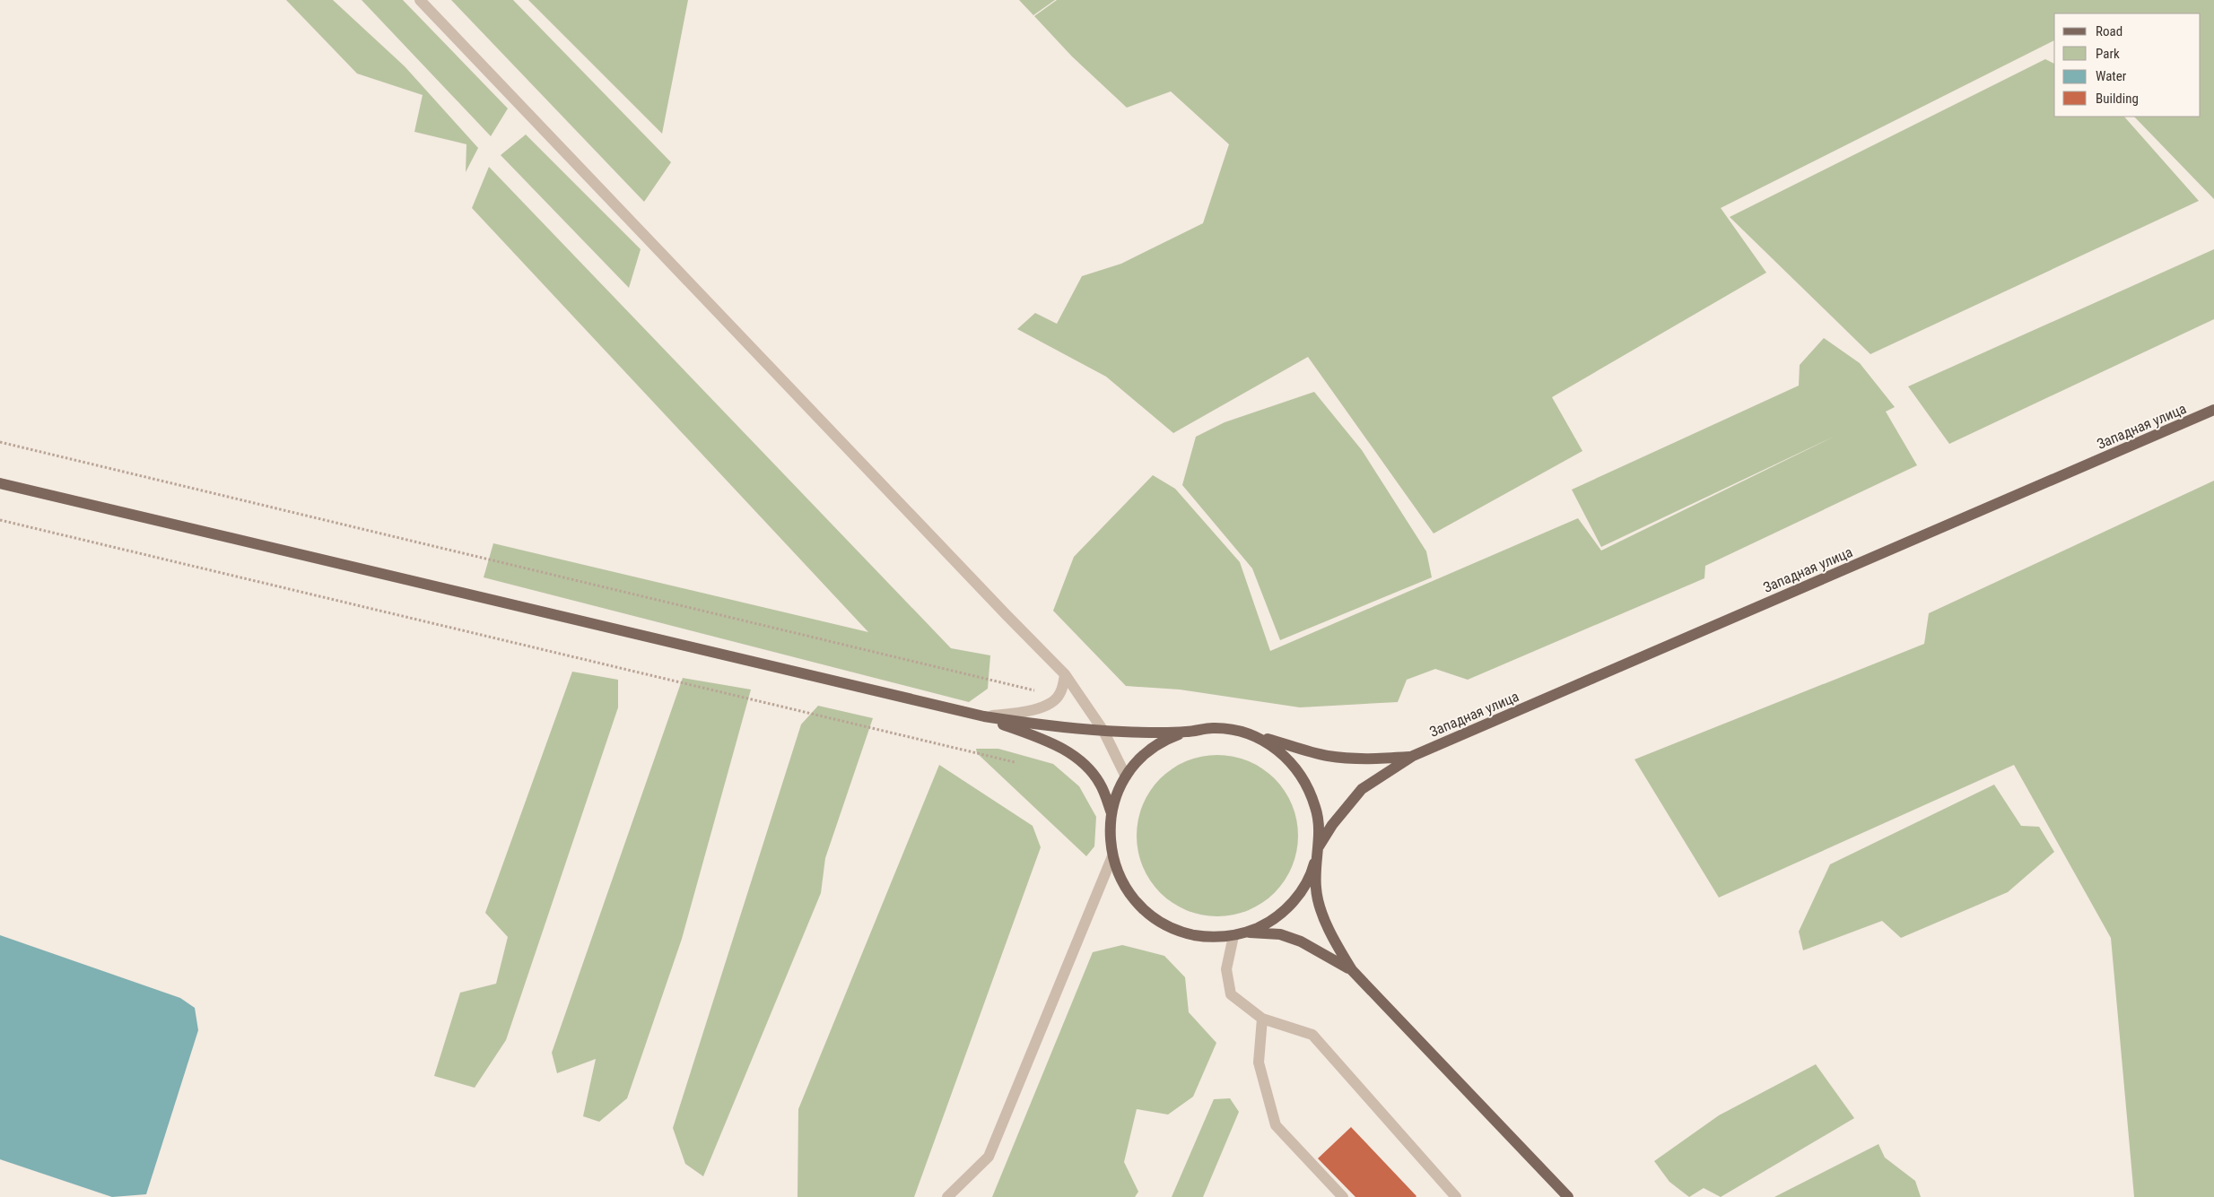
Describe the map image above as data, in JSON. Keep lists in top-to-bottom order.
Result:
{
  "streets": {
    "main road": ["Западная улица"]
  },
  "legend": [
    "Road",
    "Park",
    "Water",
    "Building"
  ]
}
